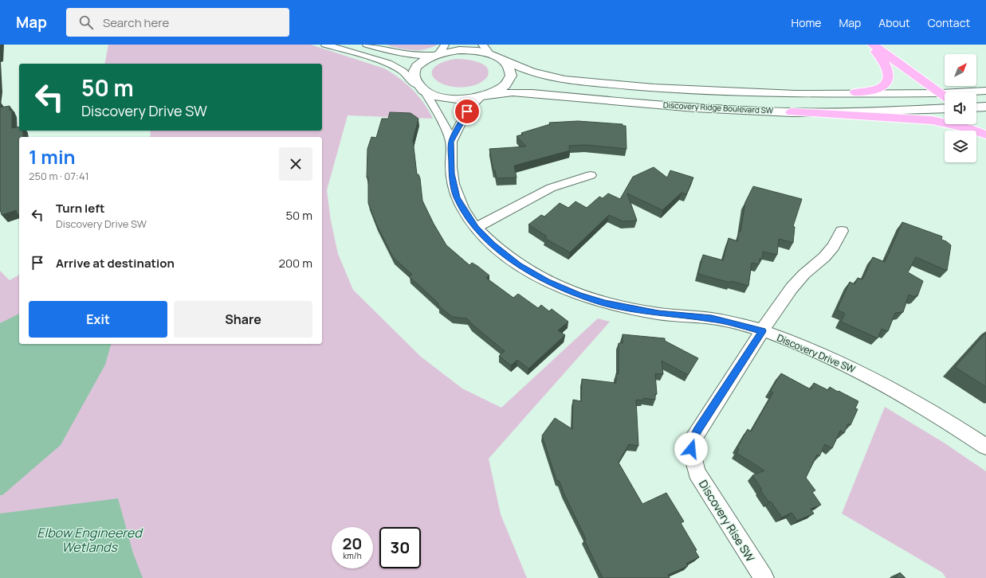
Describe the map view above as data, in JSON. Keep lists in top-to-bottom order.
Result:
{
  "streets": {
    "street": ["Discovery Ridge Boulevard SW", "Discovery Drive SW", "Discovery Rise SW"]
  },
  "crossings": [
    ["Discovery Ridge Boulevard SW", "Discovery Drive SW"],
    ["Discovery Drive SW", "Discovery Rise SW"]
  ],
  "water": ["Elbow Engineered Wetlands"],
  "north": "top right",
  "page": {
    "header": "Map",
    "search": "Search here",
    "nav": [
      "Home",
      "Map",
      "About",
      "Contact"
    ],
    "turn": ["50 m", "Discovery Drive SW"],
    "heading": ["1 min", "250 m · 07:41"],
    "list": [
      {
        "name": "Turn left",
        "note": "Discovery Drive SW",
        "value": "50 m"
      },
      {
        "name": "Arrive at destination",
        "value": "200 m"
      }
    ],
    "buttons": ["Exit", "Share"],
    "speed": "20 km/h",
    "limit": "30"
  }
}
